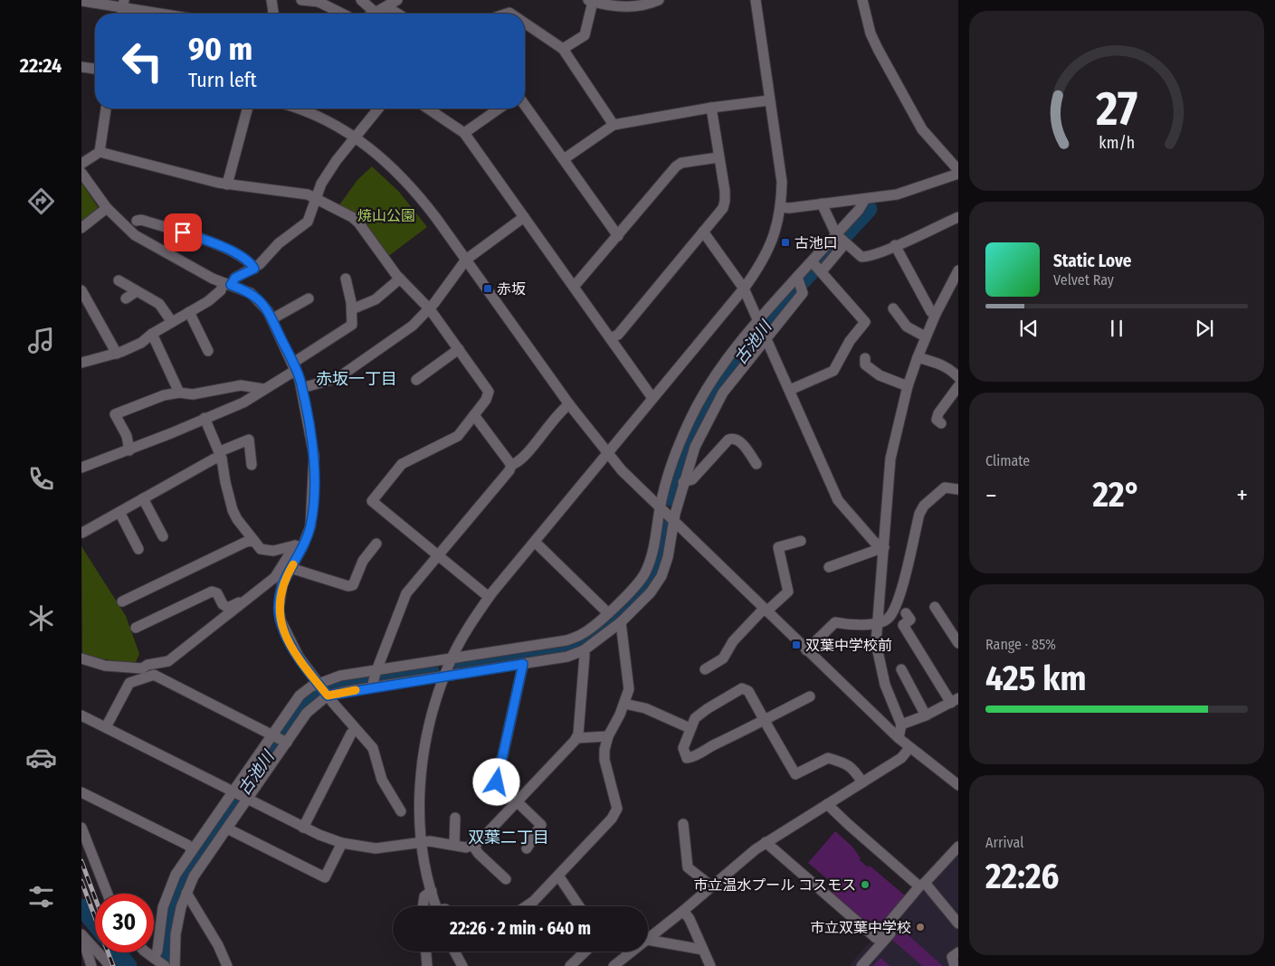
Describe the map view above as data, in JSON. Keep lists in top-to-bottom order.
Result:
{
  "districts": ["赤坂一丁目", "双葉二丁目"],
  "water": ["古池川"],
  "parks": ["焼山公園"],
  "places": {
    "transit": ["古池口", "赤坂", "双葉中学校前"],
    "other": ["市立温水プール コスモス", "市立双葉中学校"]
  },
  "page": {
    "tabs": "22:24",
    "turn": ["90 m", "Turn left"],
    "song": ["Static Love", "Velvet Ray"],
    "tile": [
      "Climate",
      ["Range · 85%", "425 km"],
      ["Arrival", "22:26"]
    ],
    "heat": ["−", "22°", "+"],
    "limit": "30",
    "trip": "22:26 · 2 min · 640 m",
    "gauge": ["27", "km/h"]
  }
}
